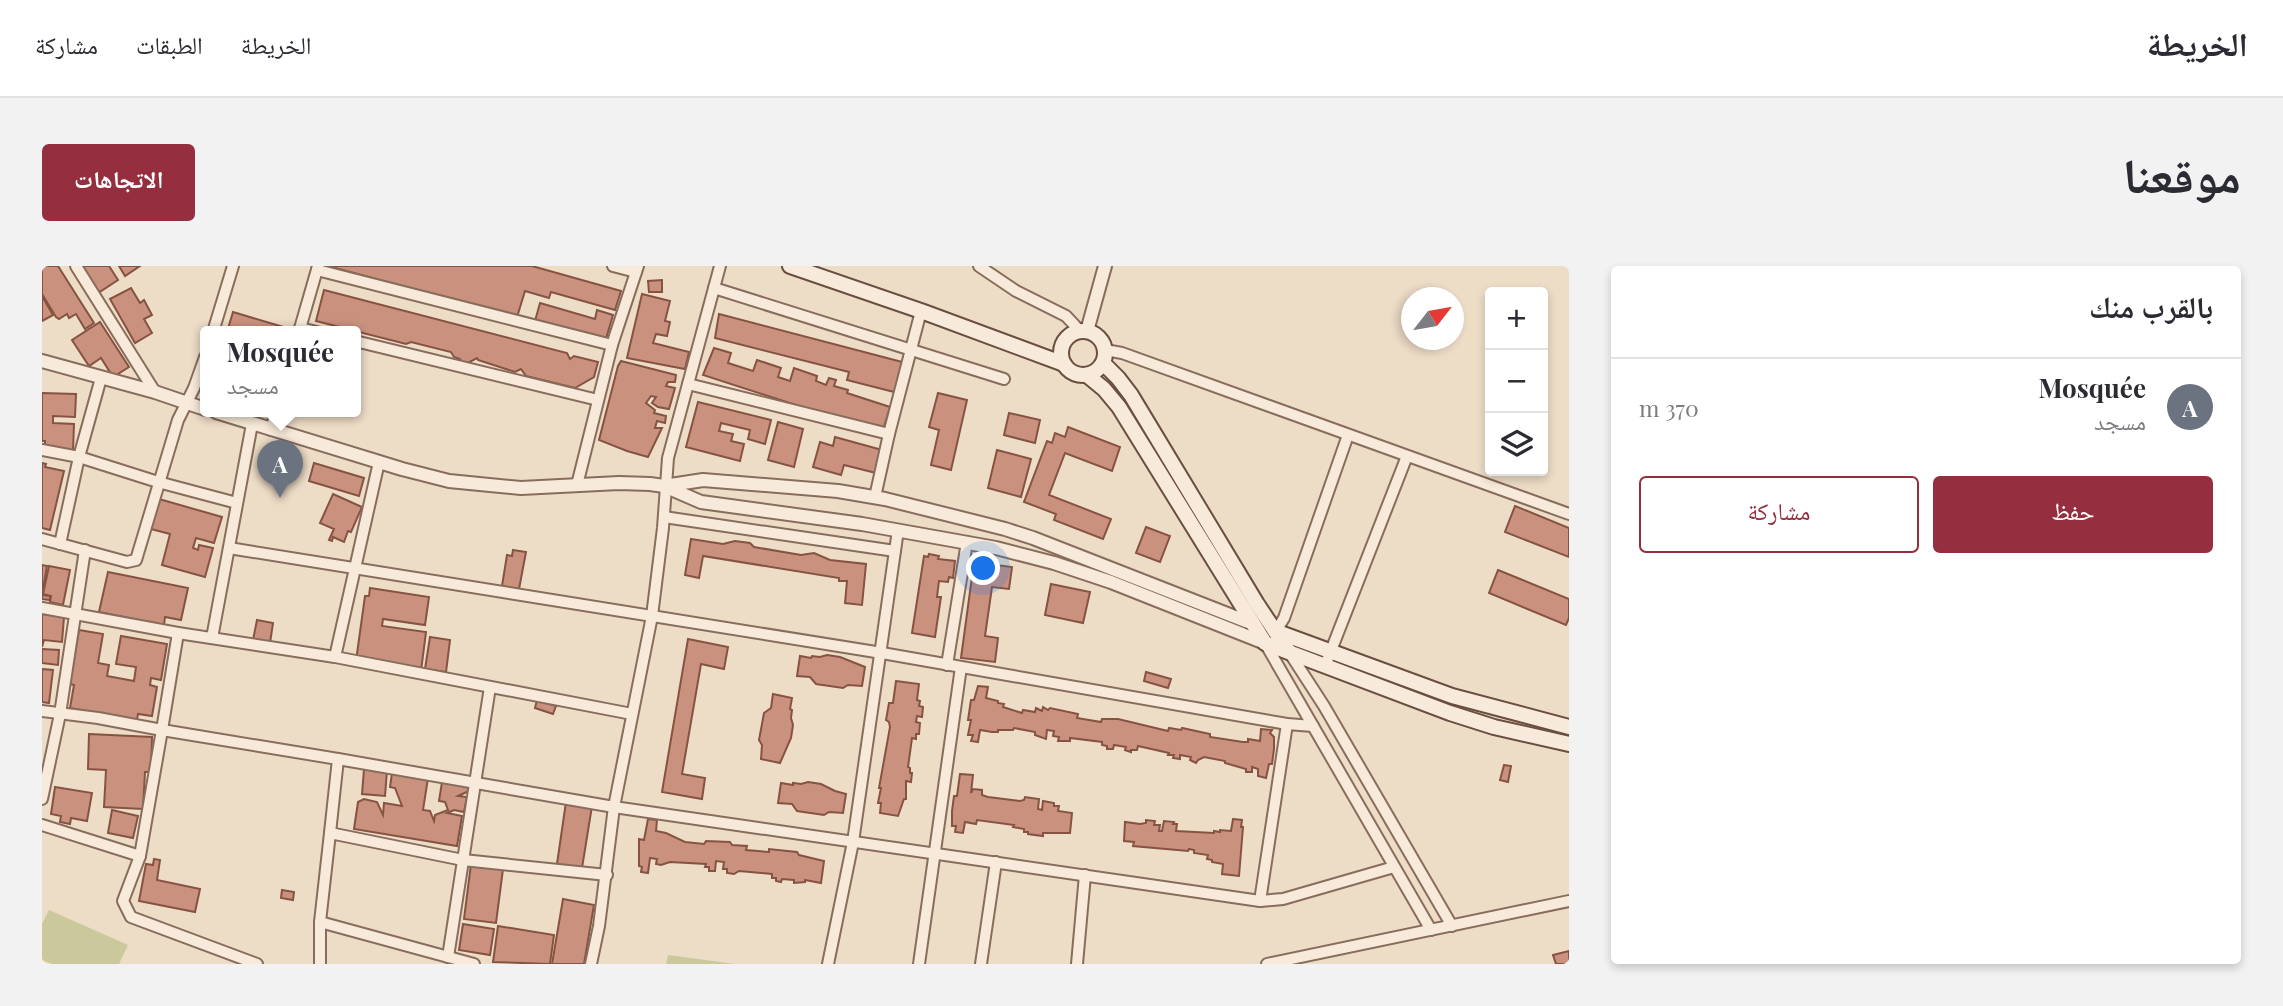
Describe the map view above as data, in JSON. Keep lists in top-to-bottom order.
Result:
{
  "north": "top right",
  "page": {
    "header": "الخريطة",
    "nav": ["الخريطة", "الطبقات", "مشاركة"],
    "title": "موقعنا",
    "buttons": [
      "الاتجاهات",
      ["حفظ", "مشاركة"]
    ],
    "heading": "بالقرب منك",
    "map_buttons": ["+", "−"],
    "popup": ["Mosquée", "مسجد"],
    "list": [
      {
        "mark": "A",
        "name": "Mosquée",
        "note": "مسجد",
        "value": "370 m"
      }
    ],
    "pins": "A"
  }
}
